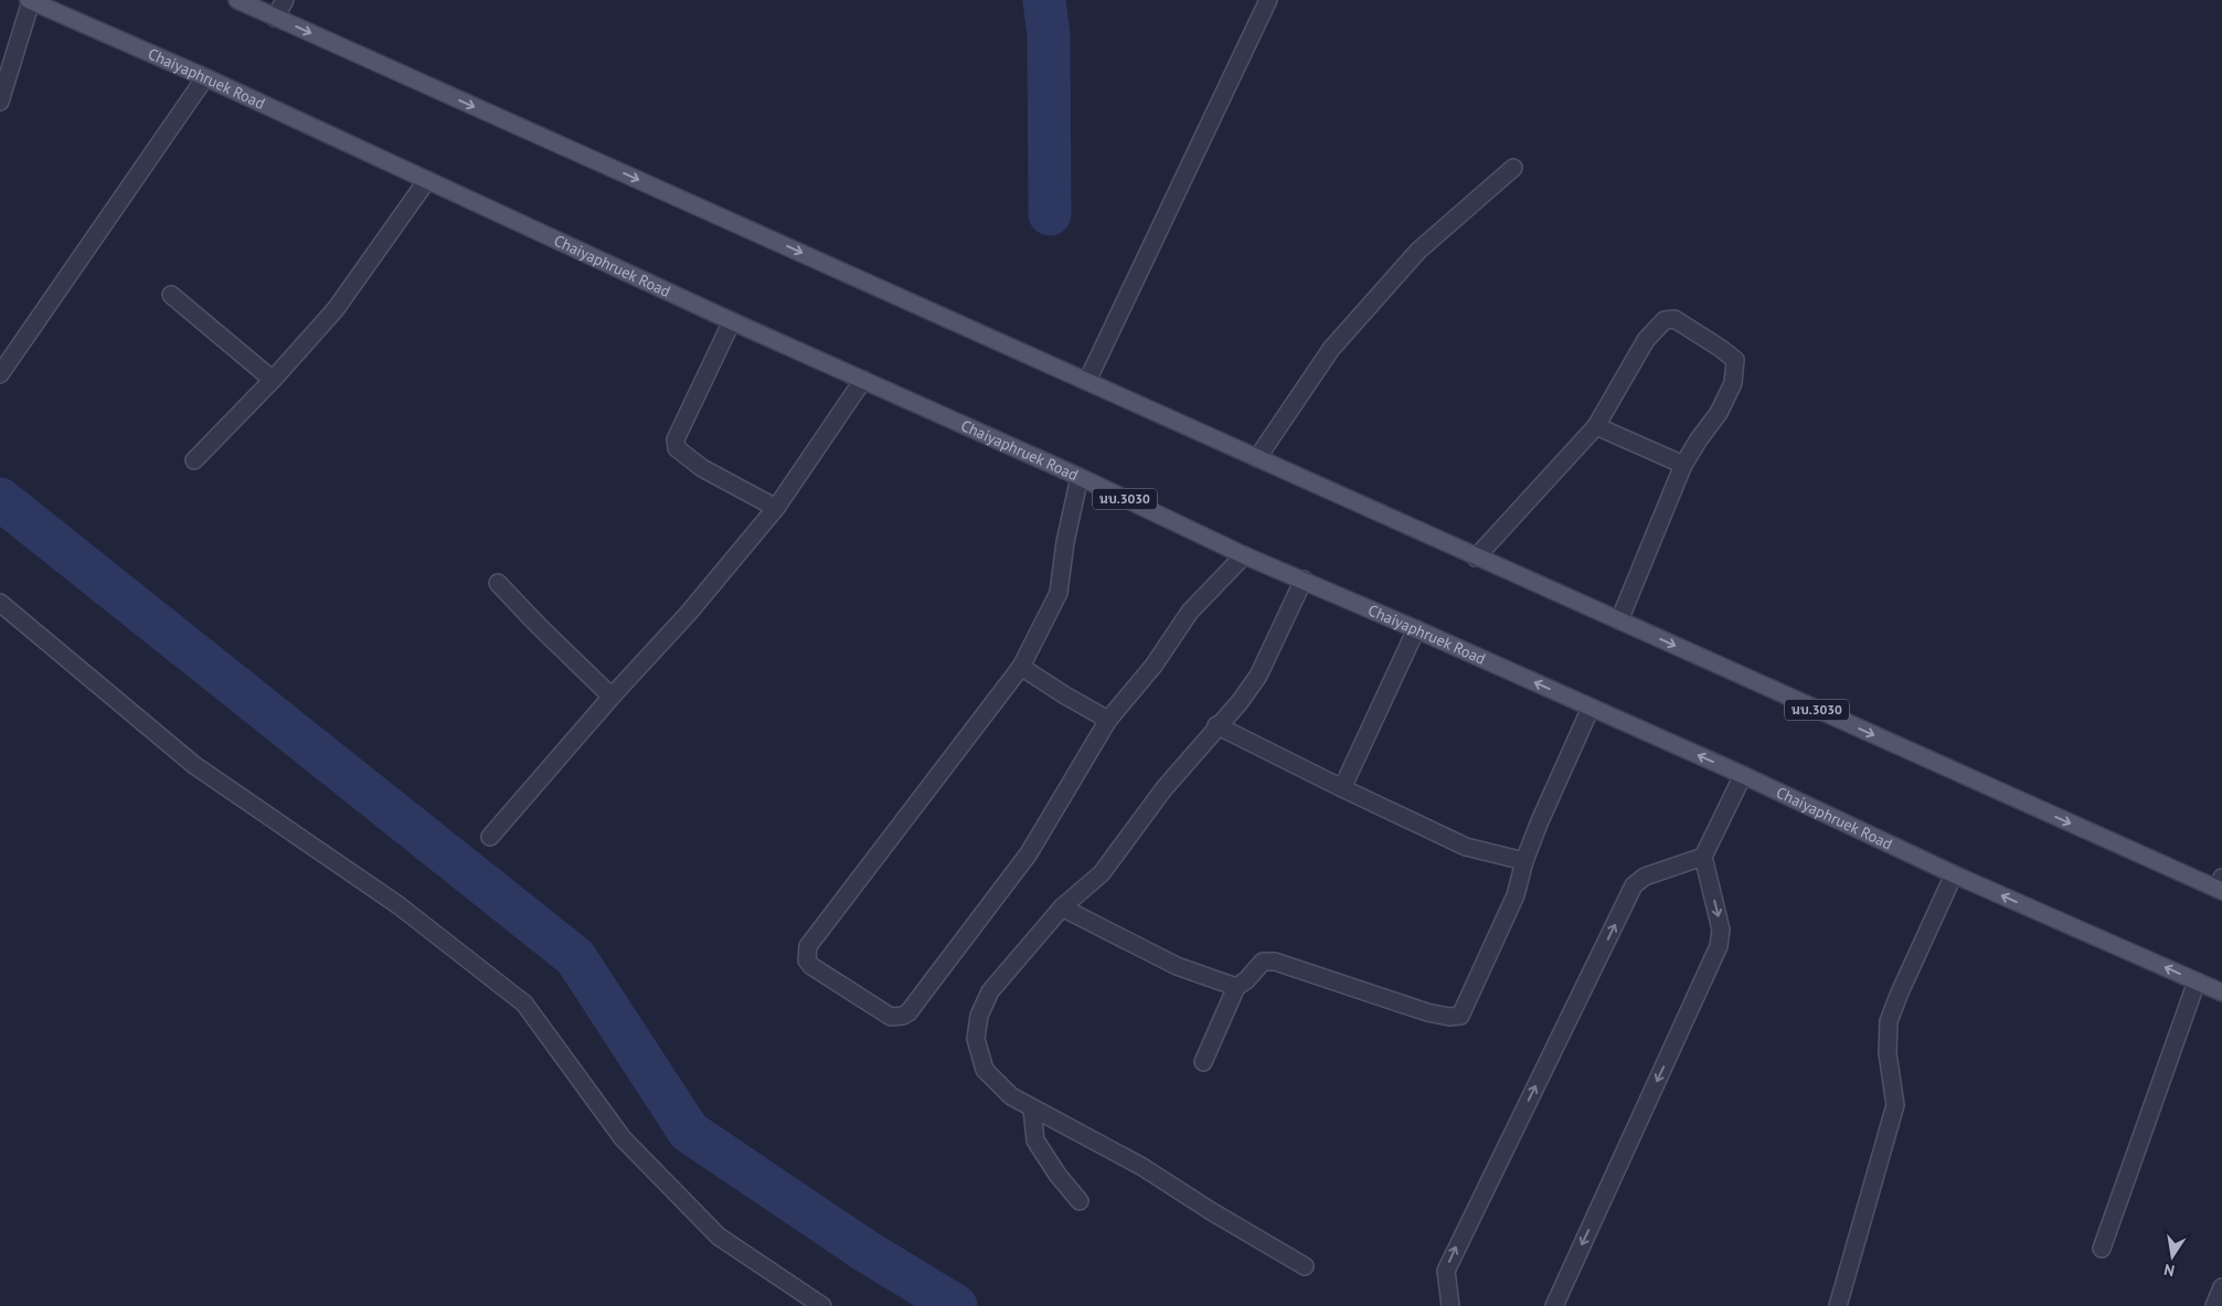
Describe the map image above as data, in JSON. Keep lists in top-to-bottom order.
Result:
{
  "streets": {
    "main road": ["Chaiyaphruek Road", "นบ.3030"]
  },
  "north": "bottom"
}
